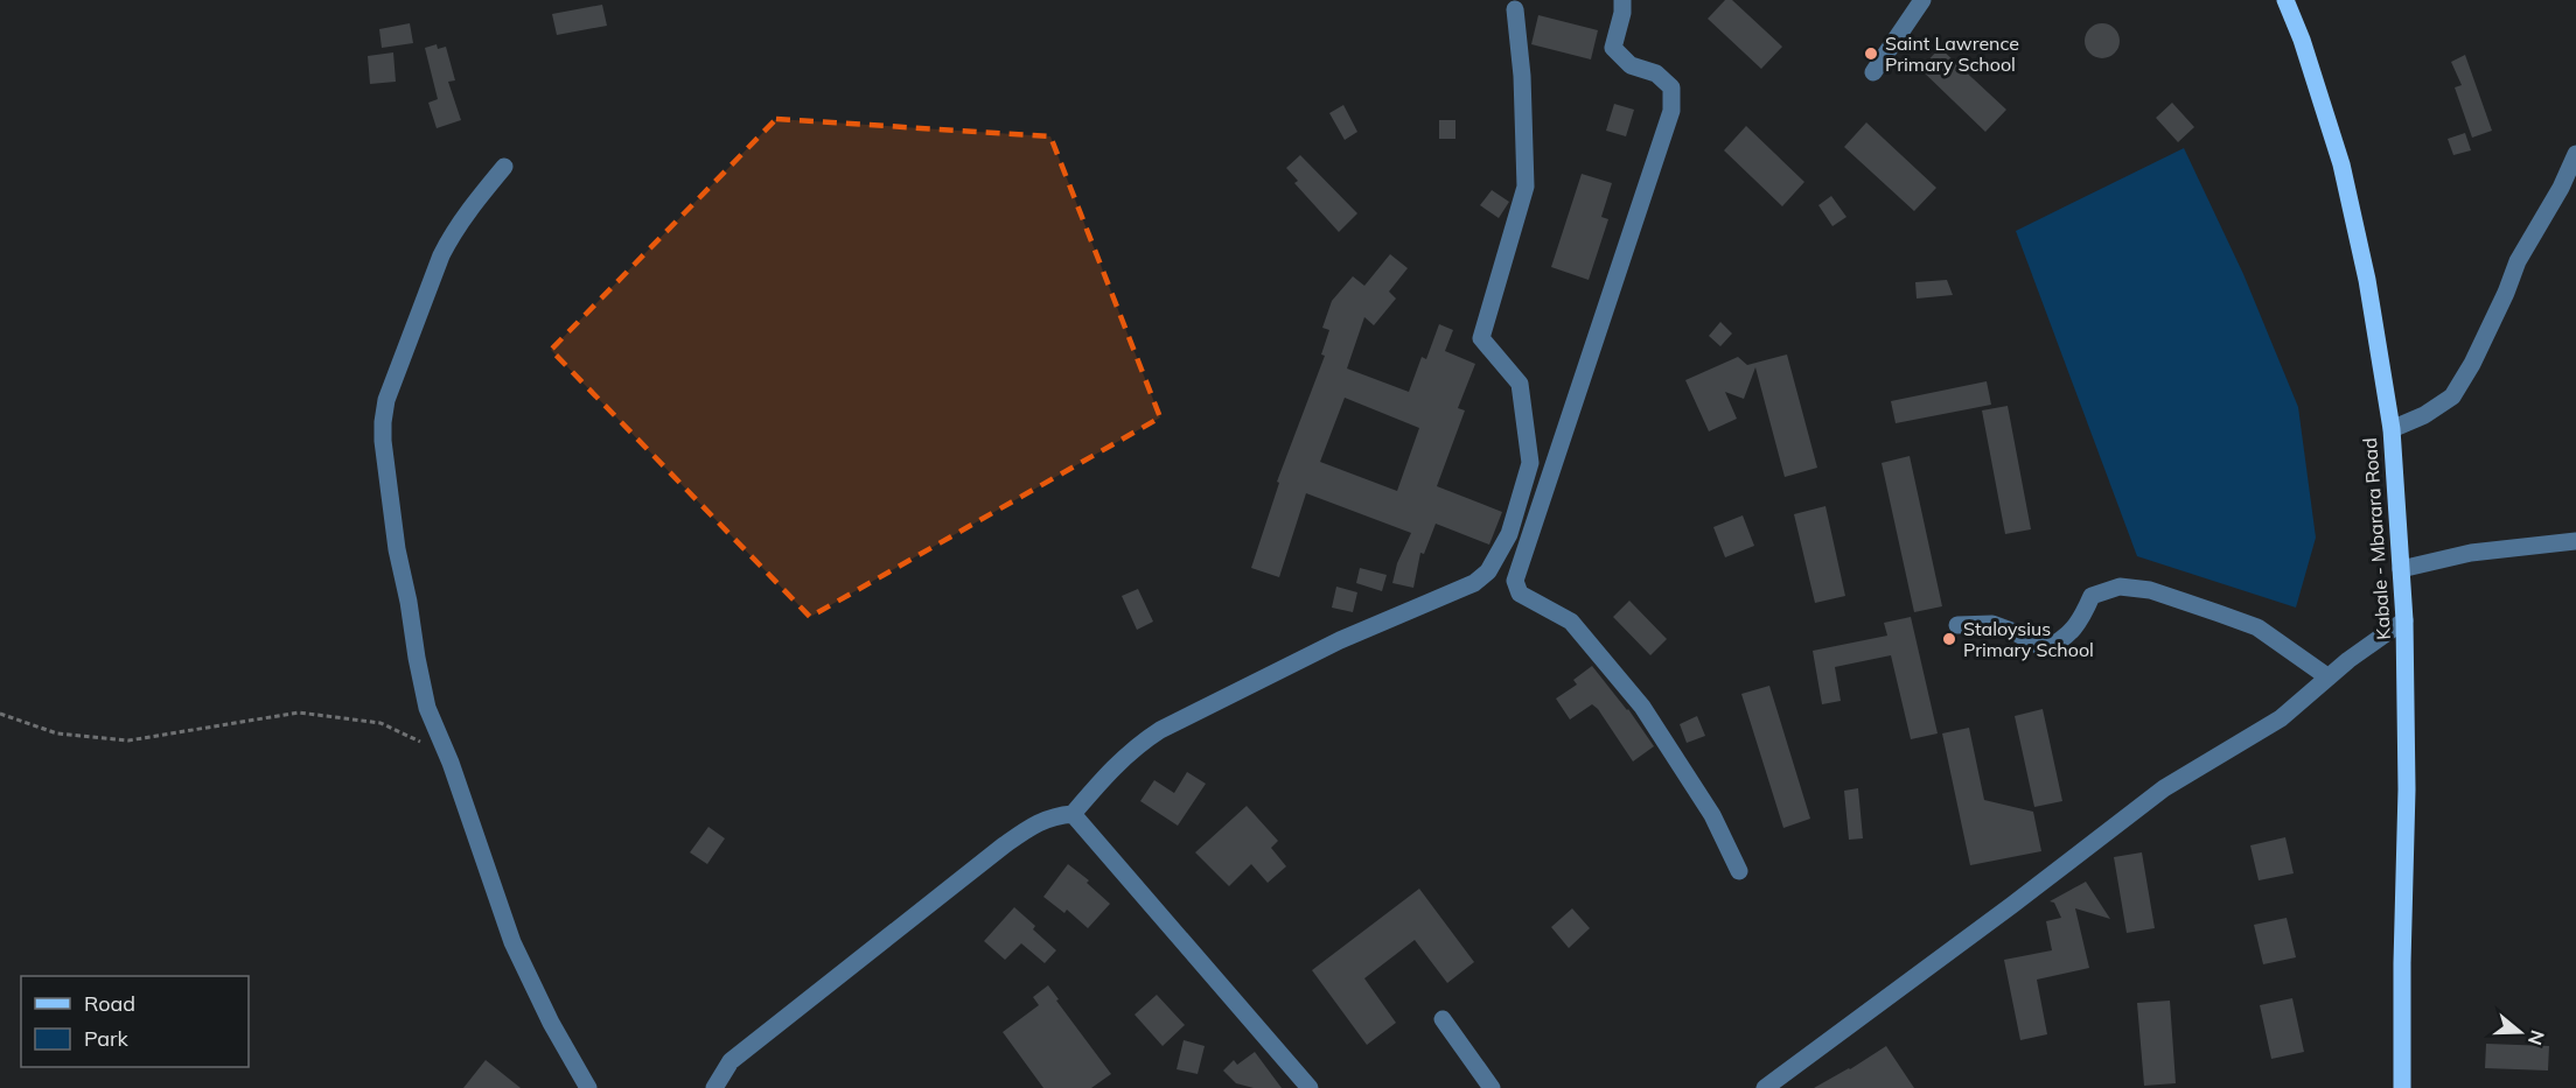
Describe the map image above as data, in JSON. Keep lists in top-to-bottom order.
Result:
{
  "streets": {
    "main road": ["Kabale - Mbarara Road"]
  },
  "places": ["Saint Lawrence Primary School", "Staloysius Primary School"],
  "legend": ["Road", "Park"],
  "north": "right"
}
